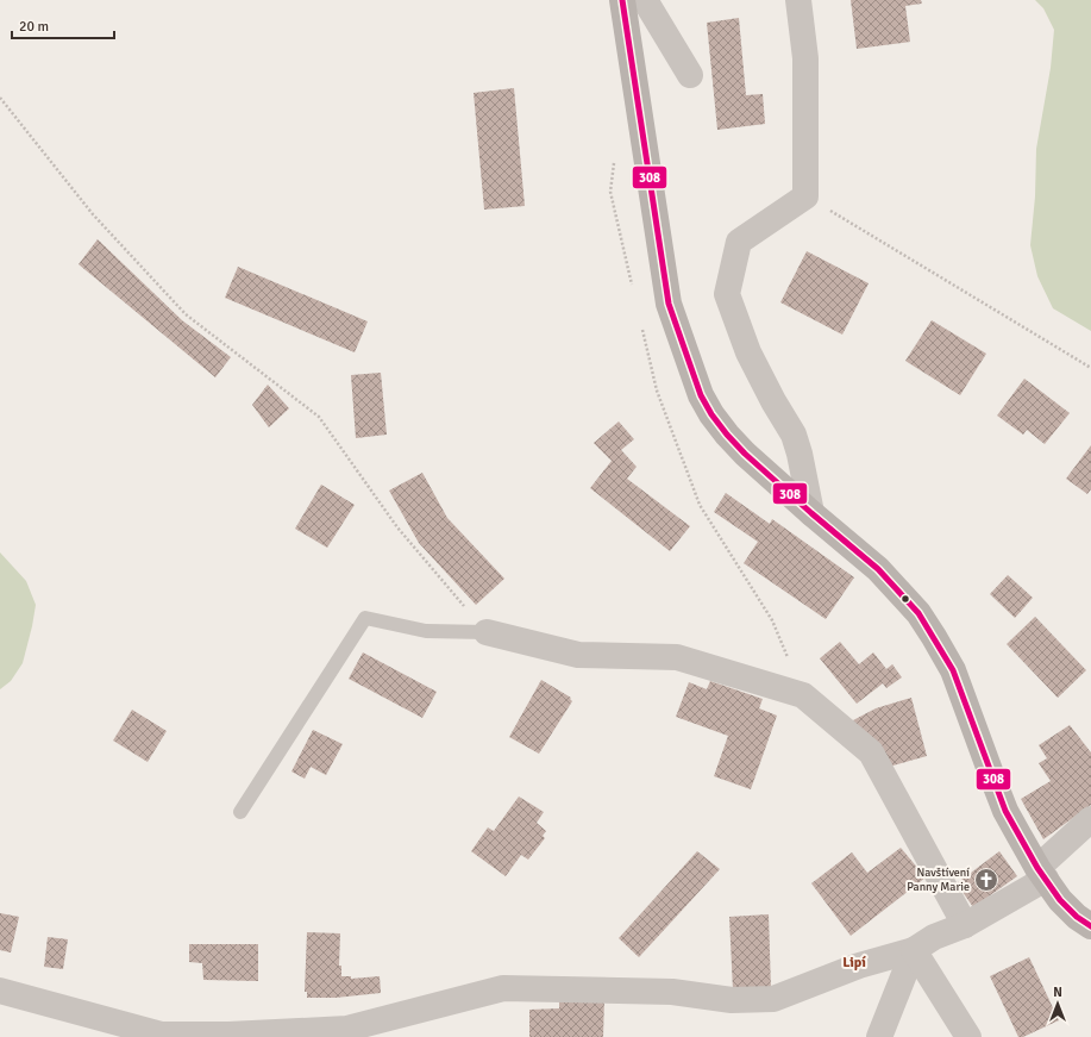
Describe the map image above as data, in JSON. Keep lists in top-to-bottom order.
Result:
{
  "districts": ["Lipí"],
  "places": {
    "church": ["Navštívení Panny Marie"]
  },
  "lines": ["transit line 308"],
  "scale_bar": "20 m",
  "north": "top"
}
